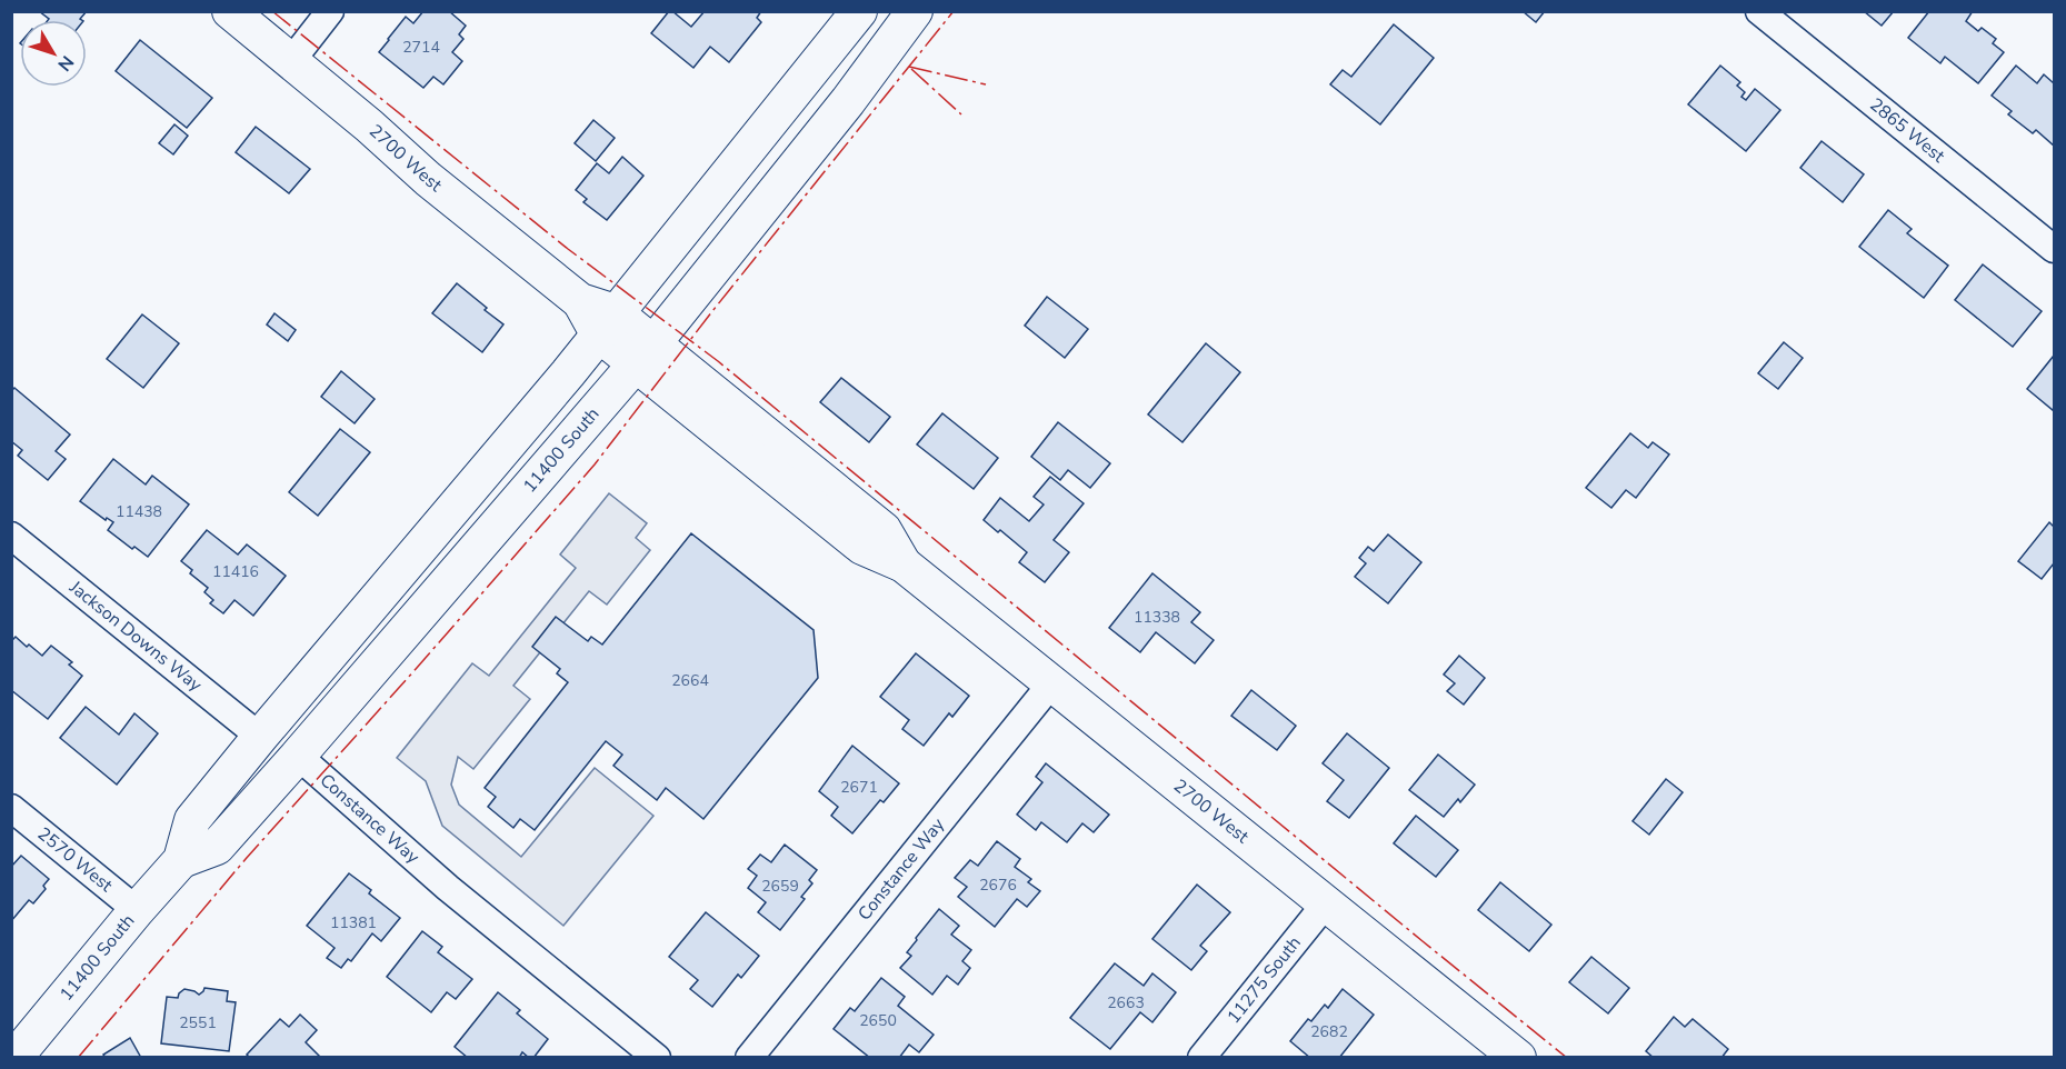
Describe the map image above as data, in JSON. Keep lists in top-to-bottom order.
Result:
{
  "streets": {
    "main road": ["2700 West", "11400 South"],
    "street": [
      "2865 West",
      "Jackson Downs Way",
      "Constance Way",
      "2570 West",
      "11275 South"
    ]
  },
  "crossings": [
    ["2700 West", "11400 South"],
    ["2700 West", "Constance Way"],
    ["2700 West", "11275 South"],
    ["11400 South", "Jackson Downs Way"],
    ["11400 South", "Constance Way"],
    ["11400 South", "2570 West"]
  ],
  "house_numbers": [
    "2714",
    "11438",
    "11416",
    "11338",
    "2664",
    "2671",
    "2676",
    "2659",
    "11381",
    "2663",
    "2650",
    "2551",
    "2682"
  ],
  "north": "bottom right"
}
